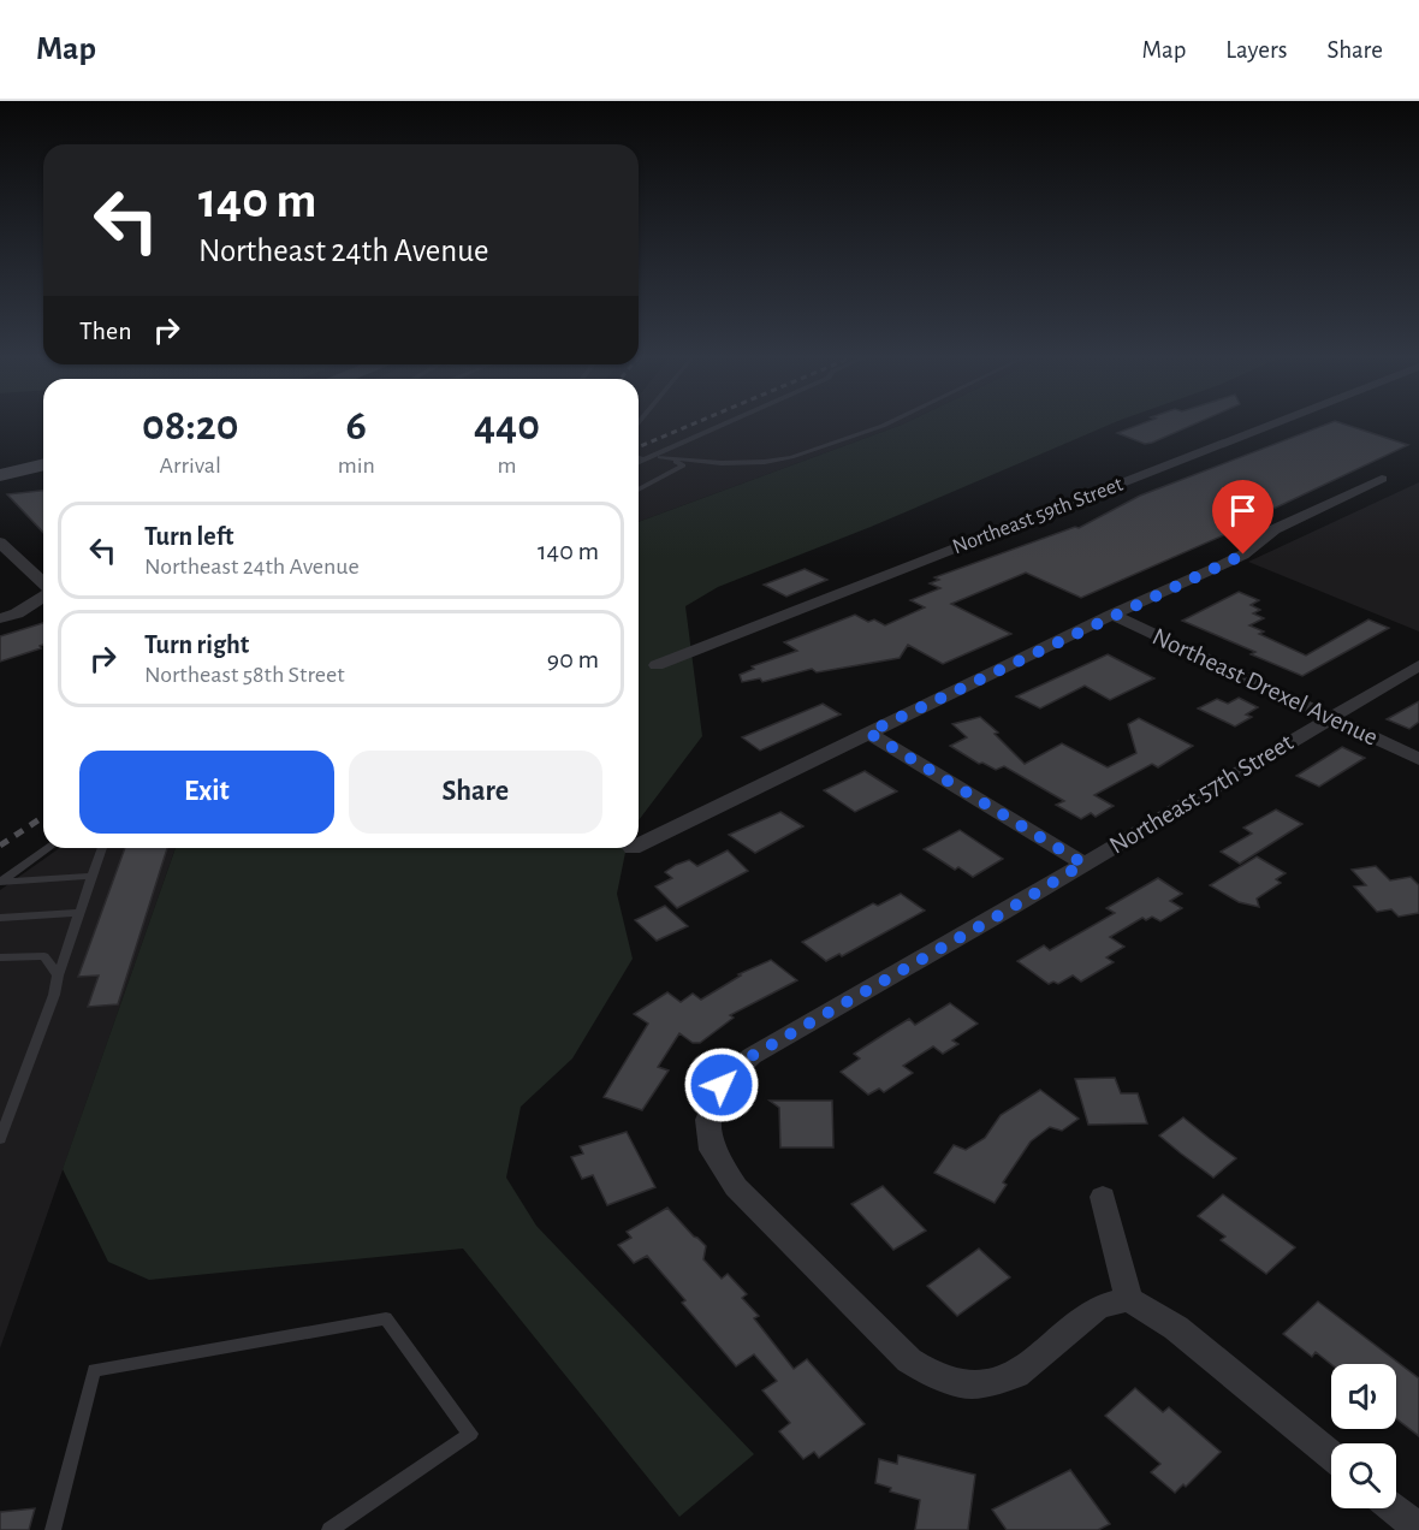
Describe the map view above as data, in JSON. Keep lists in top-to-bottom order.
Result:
{
  "streets": {
    "street": ["Northeast 59th Street", "Northeast Drexel Avenue", "Northeast 57th Street"]
  },
  "crossings": [
    ["Northeast Drexel Avenue", "Northeast 57th Street"]
  ],
  "page": {
    "header": "Map",
    "nav": ["Map", "Layers", "Share"],
    "turn": ["140 m", "Northeast 24th Avenue"],
    "then": "Then",
    "eta": [
      "08:20",
      "Arrival",
      "6",
      "min",
      "440",
      "m"
    ],
    "list": [
      {
        "name": "Turn left",
        "note": "Northeast 24th Avenue",
        "value": "140 m"
      },
      {
        "name": "Turn right",
        "note": "Northeast 58th Street",
        "value": "90 m"
      }
    ],
    "buttons": ["Exit", "Share"]
  }
}
